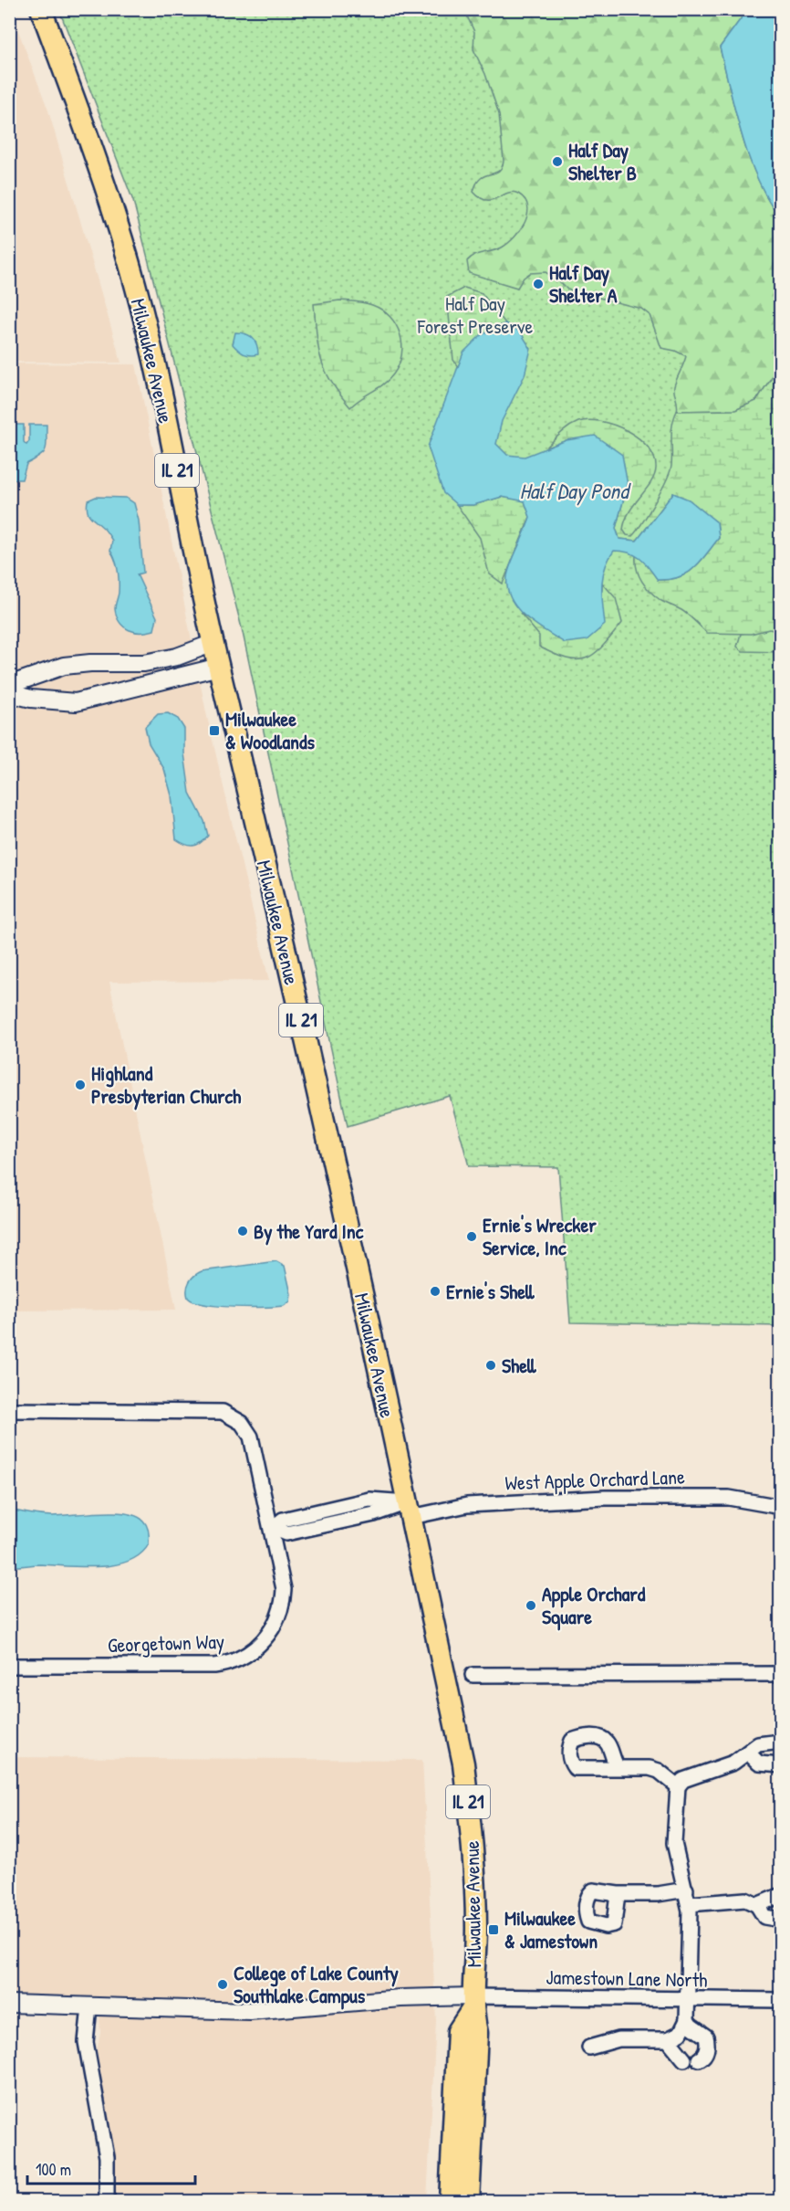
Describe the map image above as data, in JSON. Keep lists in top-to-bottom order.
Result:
{
  "streets": {
    "main road": ["Milwaukee Avenue", "IL 21"],
    "street": ["West Apple Orchard Lane", "Georgetown Way", "Jamestown Lane North"]
  },
  "crossings": [
    ["Milwaukee Avenue", "West Apple Orchard Lane"],
    ["Milwaukee Avenue", "Jamestown Lane North"]
  ],
  "water": ["Half Day Pond"],
  "parks": ["Half Day Forest Preserve"],
  "places": {
    "other": [
      "Half Day Shelter B",
      "Half Day Shelter A",
      "Highland Presbyterian Church",
      "By the Yard Inc",
      "Ernie's Wrecker Service, Inc",
      "Ernie's Shell",
      "Shell",
      "Apple Orchard Square",
      "College of Lake County Southlake Campus"
    ],
    "transit": ["Milwaukee & Woodlands", "Milwaukee & Jamestown"]
  },
  "scale_bar": "100 m"
}
